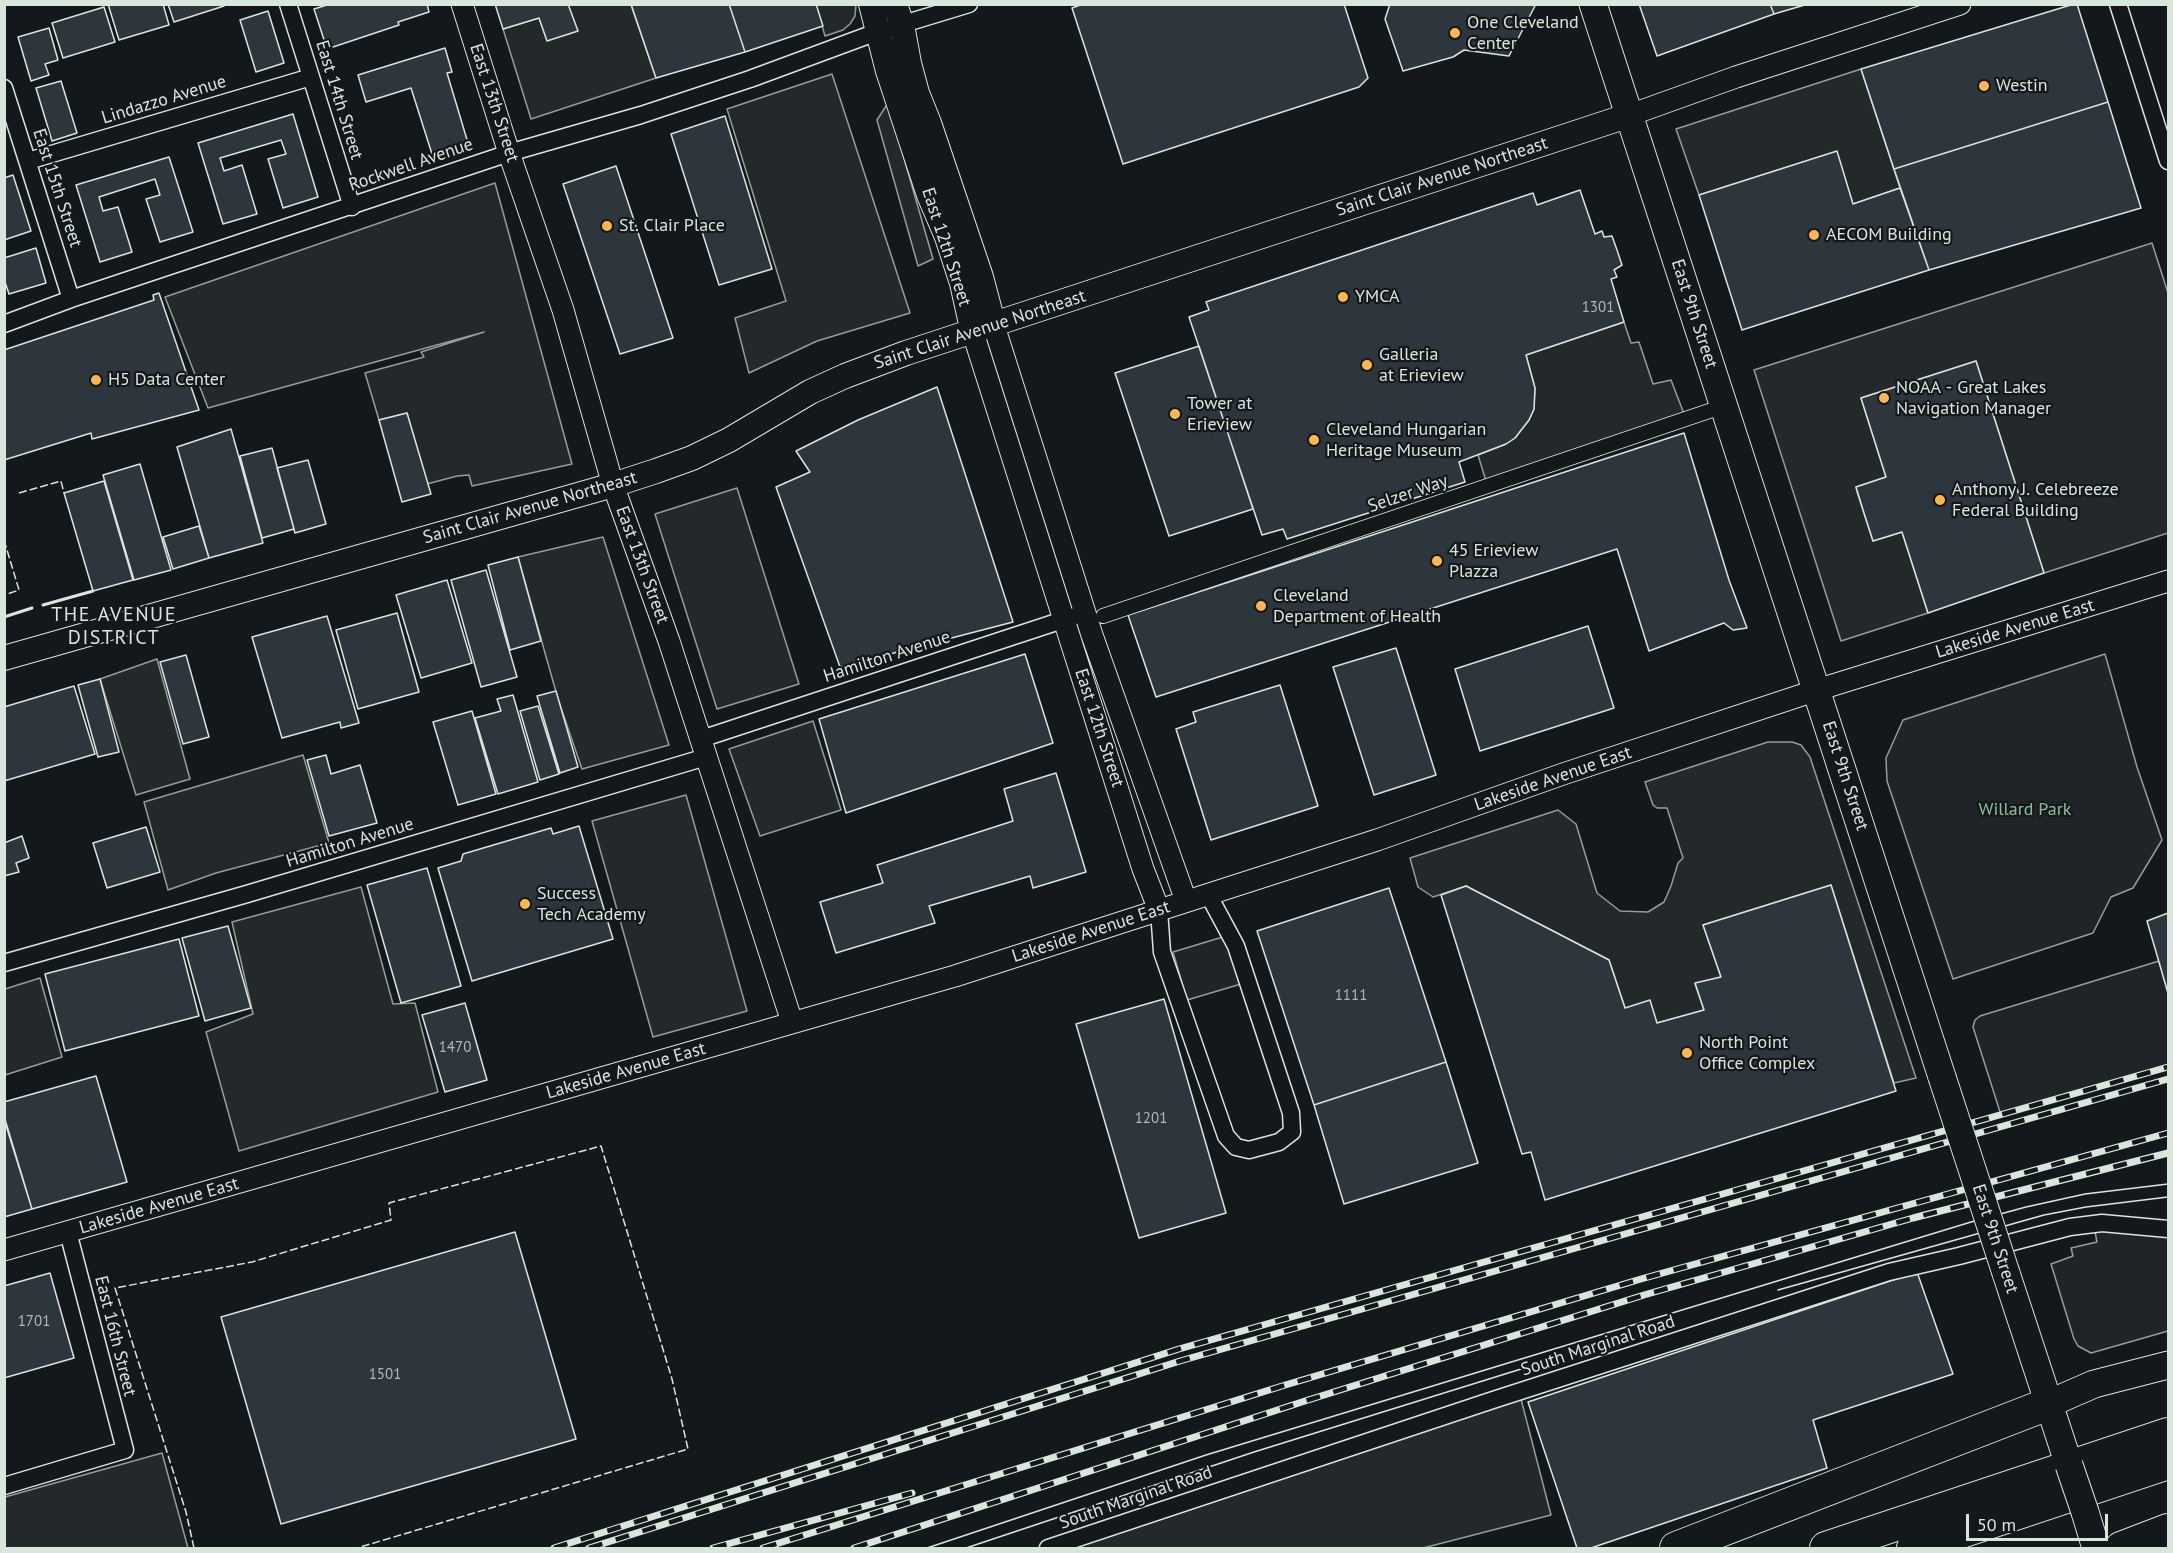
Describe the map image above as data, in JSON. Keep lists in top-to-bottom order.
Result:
{
  "streets": {
    "main road": ["Saint Clair Avenue Northeast", "East 12th Street", "East 9th Street"],
    "street": [
      "Lindazzo Avenue",
      "East 14th Street",
      "East 13th Street",
      "Rockwell Avenue",
      "East 15th Street",
      "Selzer Way",
      "Lakeside Avenue East",
      "Hamilton Avenue",
      "East 16th Street",
      "South Marginal Road"
    ]
  },
  "crossings": [
    ["Lindazzo Avenue", "East 14th Street"],
    ["Lindazzo Avenue", "East 15th Street"],
    ["East 14th Street", "Rockwell Avenue"],
    ["East 13th Street", "Rockwell Avenue"],
    ["East 13th Street", "Saint Clair Avenue Northeast"],
    ["East 13th Street", "Lakeside Avenue East"],
    ["East 13th Street", "Hamilton Avenue"],
    ["Rockwell Avenue", "East 15th Street"],
    ["Rockwell Avenue", "East 12th Street"],
    ["Saint Clair Avenue Northeast", "East 12th Street"],
    ["Saint Clair Avenue Northeast", "East 9th Street"],
    ["East 12th Street", "Selzer Way"],
    ["East 12th Street", "Lakeside Avenue East"],
    ["East 12th Street", "Hamilton Avenue"],
    ["East 9th Street", "Selzer Way"],
    ["East 9th Street", "Lakeside Avenue East"],
    ["Selzer Way", "Hamilton Avenue"],
    ["Lakeside Avenue East", "East 16th Street"]
  ],
  "districts": ["THE AVENUE DISTRICT"],
  "parks": ["Willard Park"],
  "places": [
    "One Cleveland Center",
    "Westin",
    "St. Clair Place",
    "AECOM Building",
    "YMCA",
    "Galleria at Erieview",
    "H5 Data Center",
    "NOAA - Great Lakes Navigation Manager",
    "Tower at Erieview",
    "Cleveland Hungarian Heritage Museum",
    "Anthony J. Celebreeze Federal Building",
    "45 Erieview Plazza",
    "Cleveland Department of Health",
    "Success Tech Academy",
    "North Point Office Complex"
  ],
  "house_numbers": [
    "1301",
    "1111",
    "1470",
    "1201",
    "1701",
    "1501"
  ],
  "scale_bar": "50 m"
}
